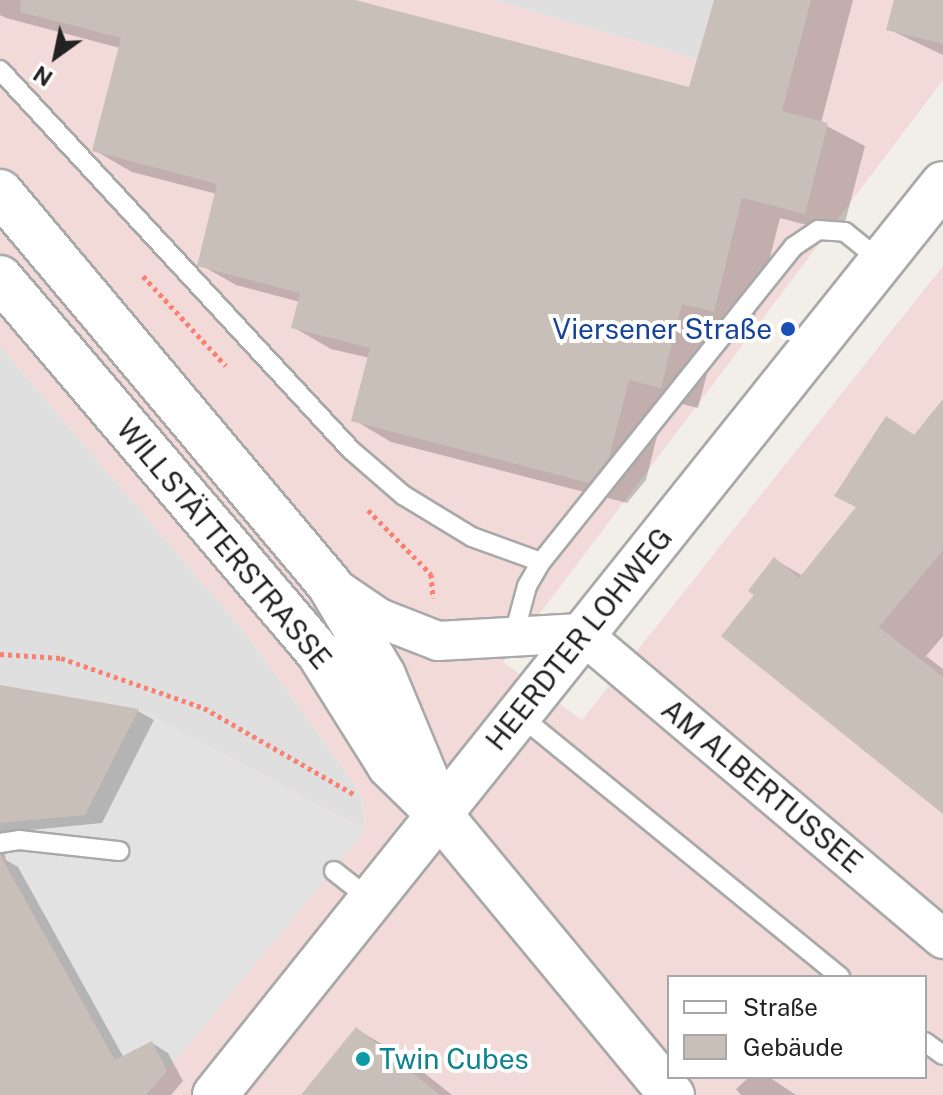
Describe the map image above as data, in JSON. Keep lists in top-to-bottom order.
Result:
{
  "streets": {
    "street": ["WILLSTÄTTERSTRASSE", "HEERDTER LOHWEG", "AM ALBERTUSSEE"]
  },
  "crossings": [
    ["WILLSTÄTTERSTRASSE", "HEERDTER LOHWEG"],
    ["WILLSTÄTTERSTRASSE", "AM ALBERTUSSEE"],
    ["HEERDTER LOHWEG", "AM ALBERTUSSEE"]
  ],
  "places": ["Viersener Straße", "Twin Cubes"],
  "legend": ["Straße", "Gebäude"],
  "north": "bottom left"
}
